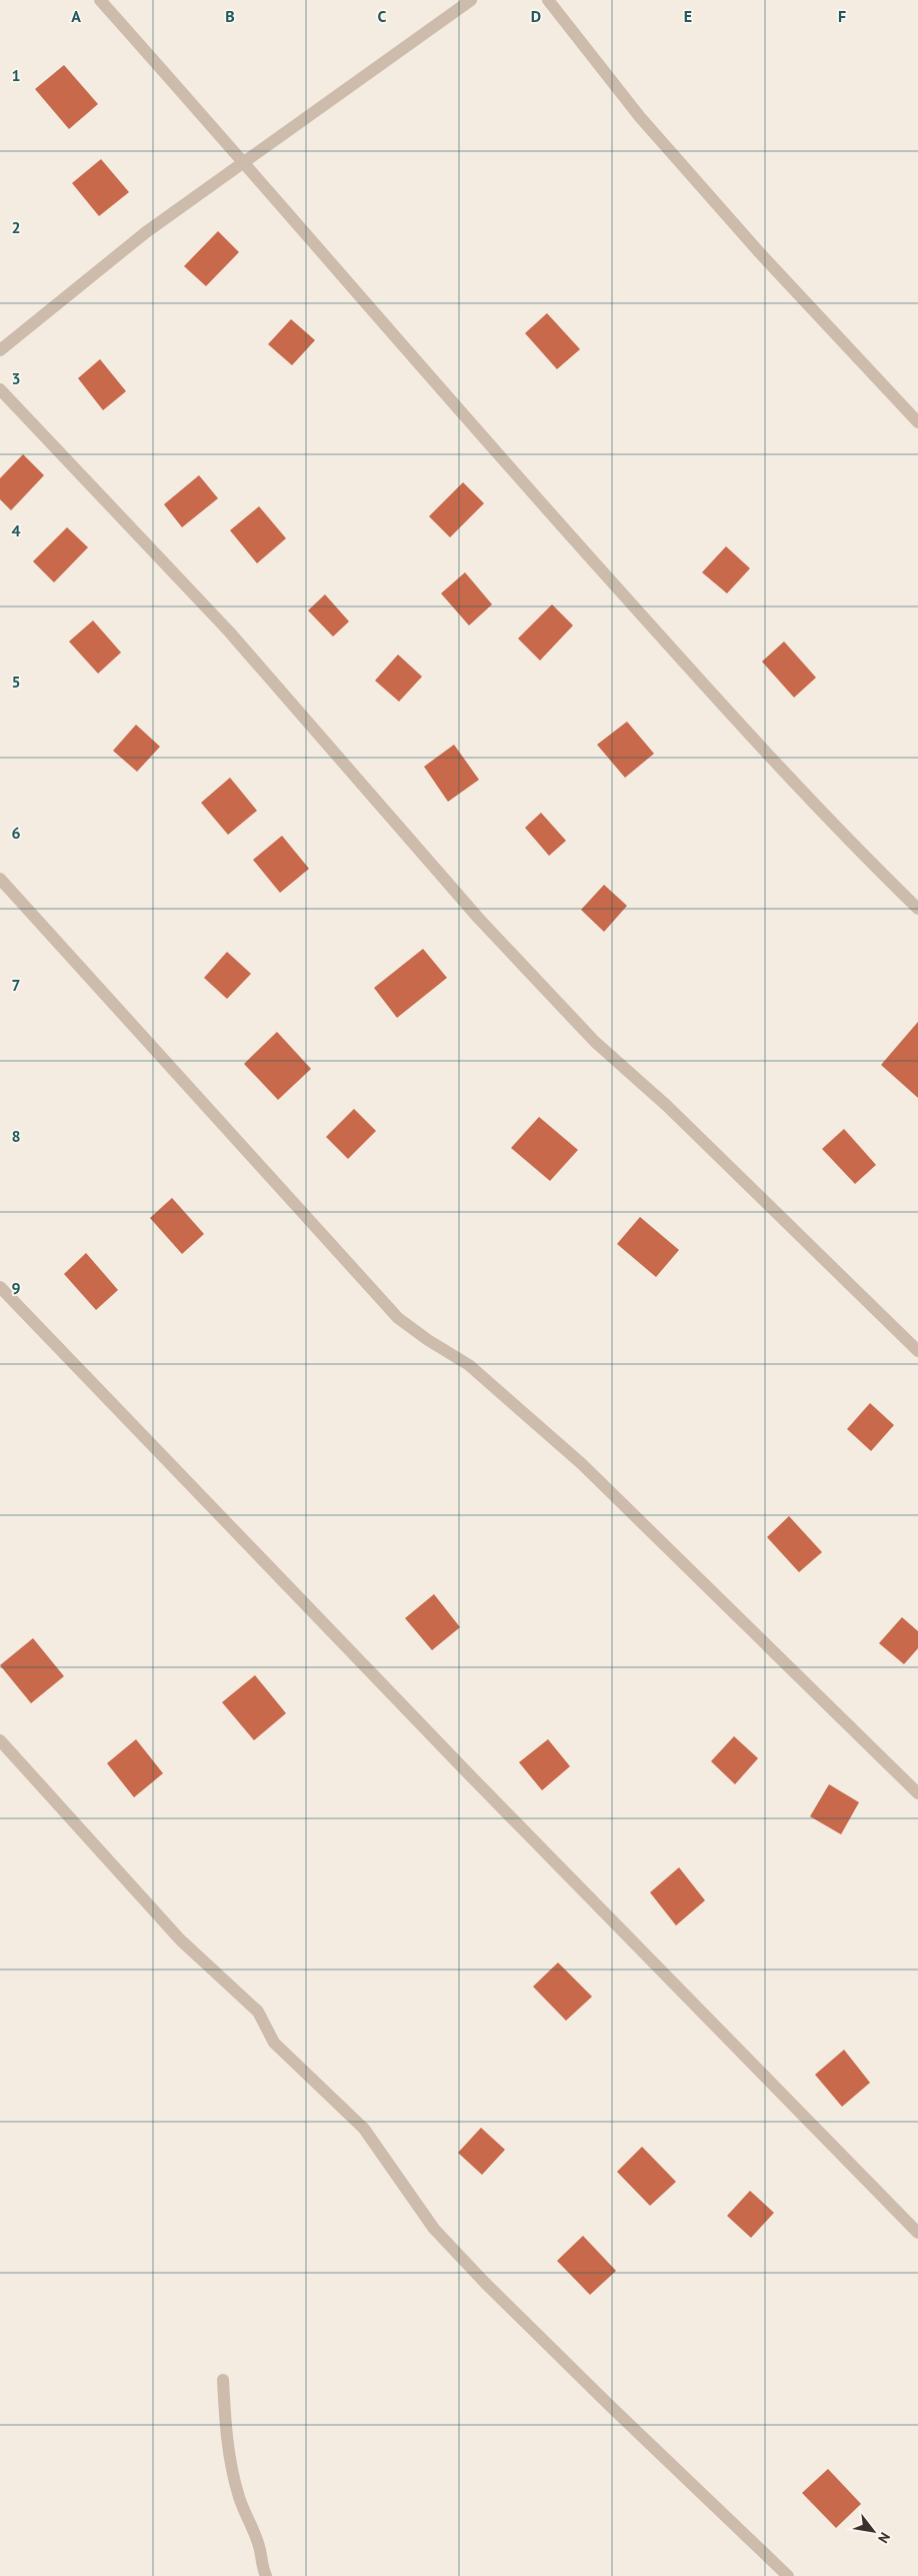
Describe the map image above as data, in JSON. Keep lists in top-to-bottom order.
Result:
{
  "north": "bottom right",
  "grid": {
    "columns": [
      "A",
      "B",
      "C",
      "D",
      "E",
      "F"
    ],
    "rows": [
      "1",
      "2",
      "3",
      "4",
      "5",
      "6",
      "7",
      "8",
      "9"
    ]
  }
}
